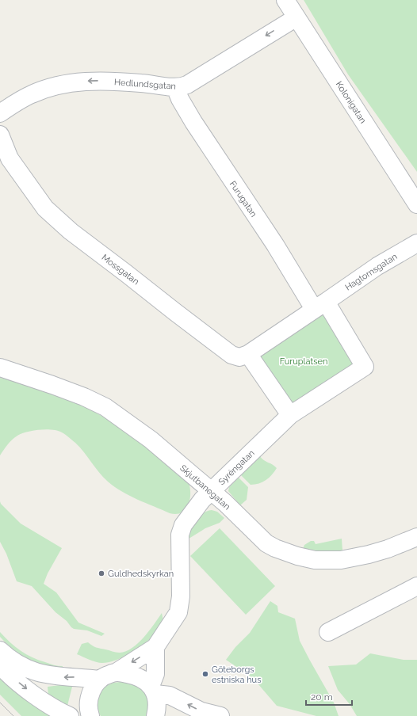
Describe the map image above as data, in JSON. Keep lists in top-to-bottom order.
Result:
{
  "streets": {
    "street": [
      "Hedlundsgatan",
      "Kolonigatan",
      "Furugatan",
      "Mossgatan",
      "Hagtornsgatan",
      "Syréngatan",
      "Skjutbanegatan"
    ]
  },
  "crossings": [
    ["Hedlundsgatan", "Kolonigatan"],
    ["Hedlundsgatan", "Furugatan"],
    ["Furugatan", "Hagtornsgatan"],
    ["Syréngatan", "Skjutbanegatan"]
  ],
  "one_way": ["Hedlundsgatan"],
  "parks": ["Furuplatsen"],
  "places": ["Guldhedskyrkan", "Göteborgs estniska hus"],
  "scale_bar": "20 m"
}
